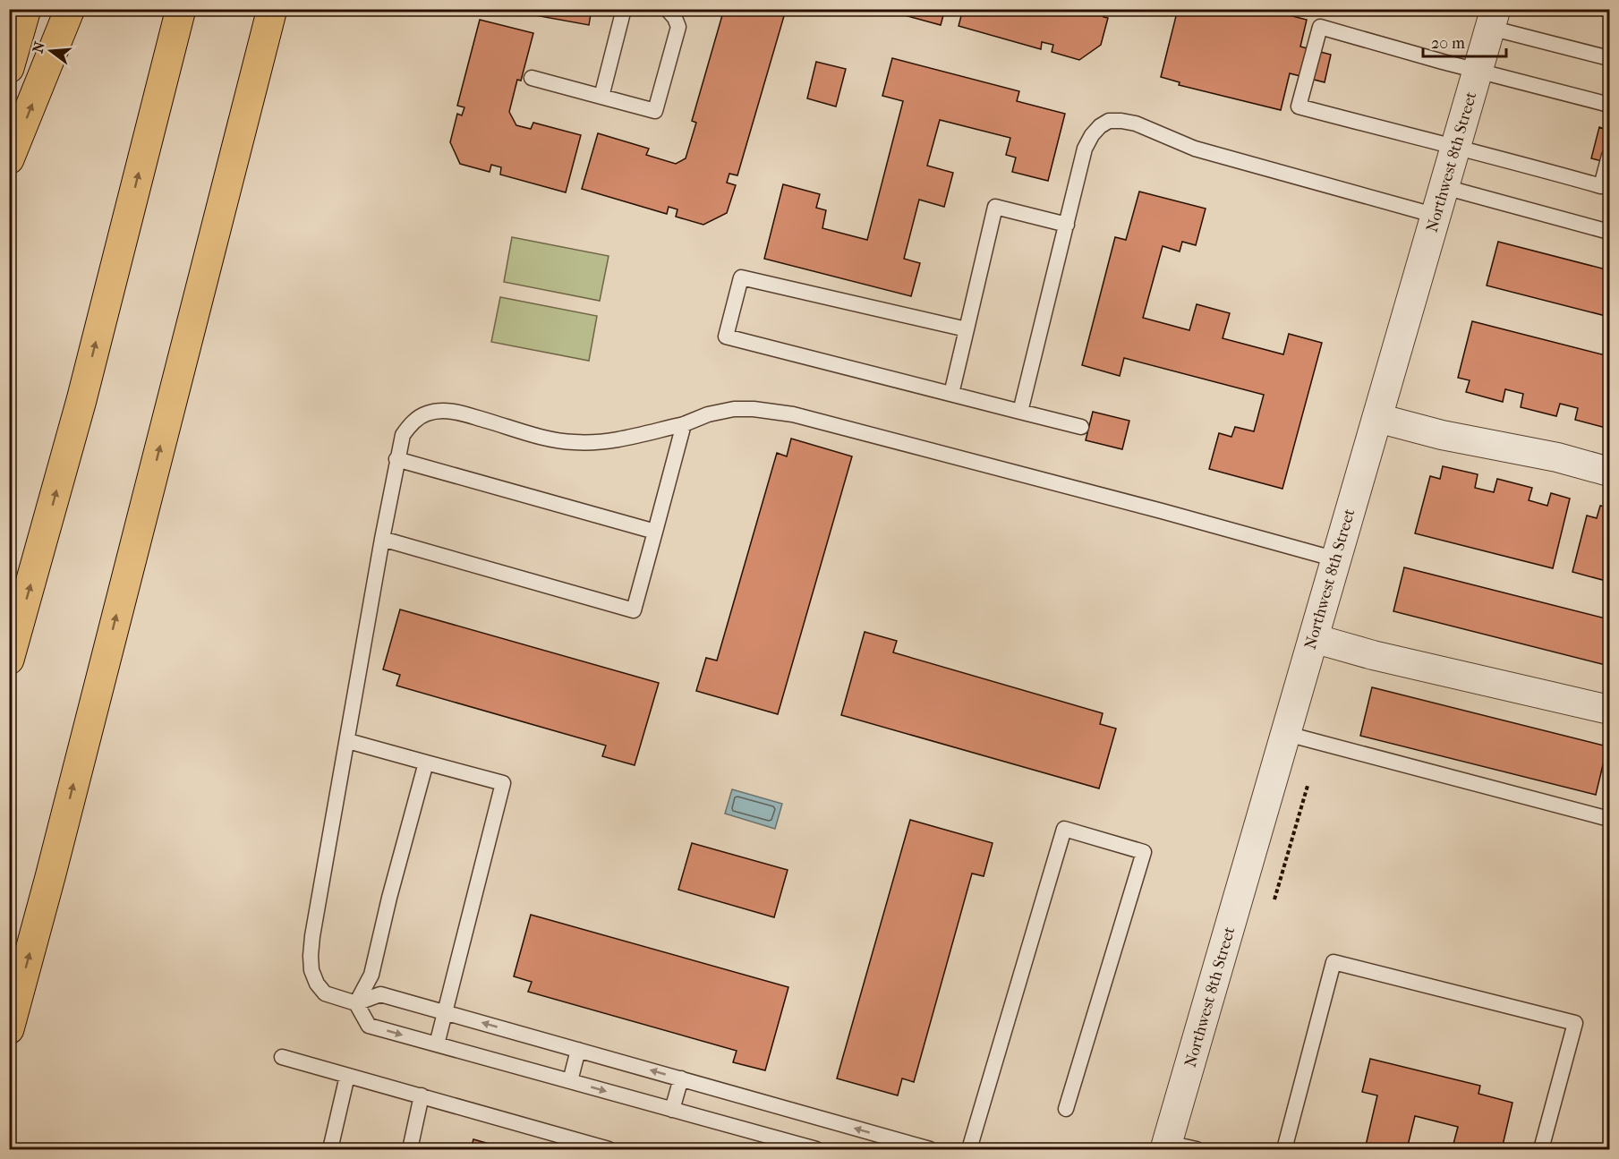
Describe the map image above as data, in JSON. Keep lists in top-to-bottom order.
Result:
{
  "streets": {
    "street": ["Northwest 8th Street"]
  },
  "scale_bar": "20 m",
  "north": "left"
}
